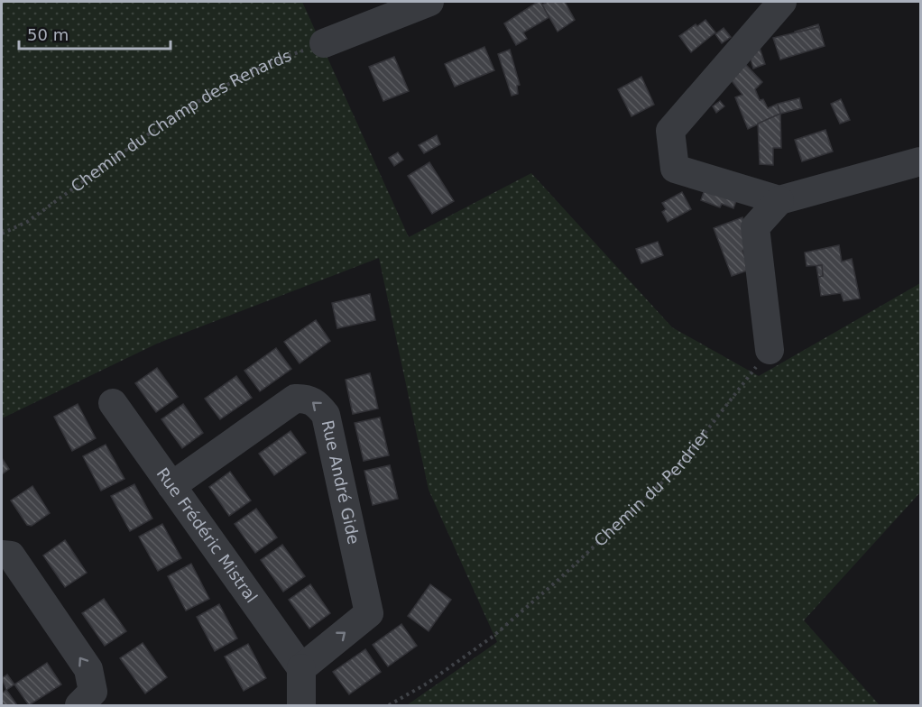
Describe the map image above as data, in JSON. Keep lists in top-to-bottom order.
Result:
{
  "streets": {
    "street": ["Rue André Gide", "Rue Frédéric Mistral"],
    "path": ["Chemin du Champ des Renards", "Chemin du Perdrier"]
  },
  "crossings": [
    ["Rue André Gide", "Rue Frédéric Mistral"]
  ],
  "scale_bar": "50 m"
}
